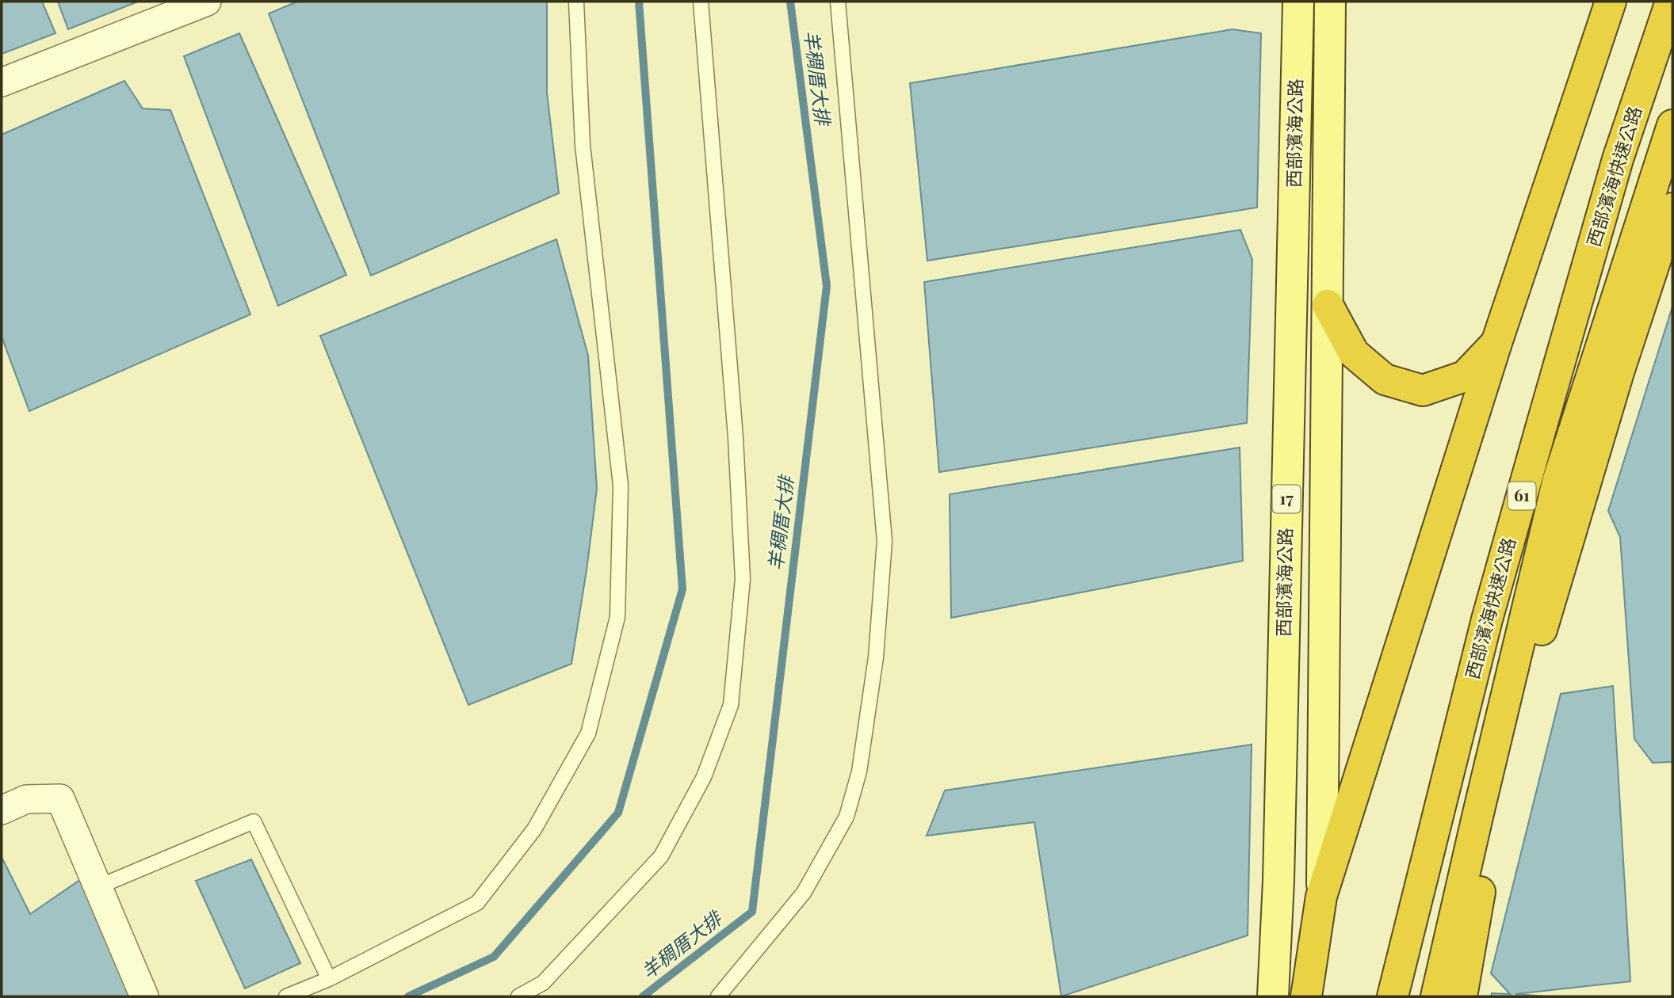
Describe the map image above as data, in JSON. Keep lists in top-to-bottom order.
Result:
{
  "streets": {
    "highway": ["西部濱海快速公路", "61"],
    "main road": ["西部濱海公路", "17"]
  },
  "water": ["羊稠厝大排"]
}
